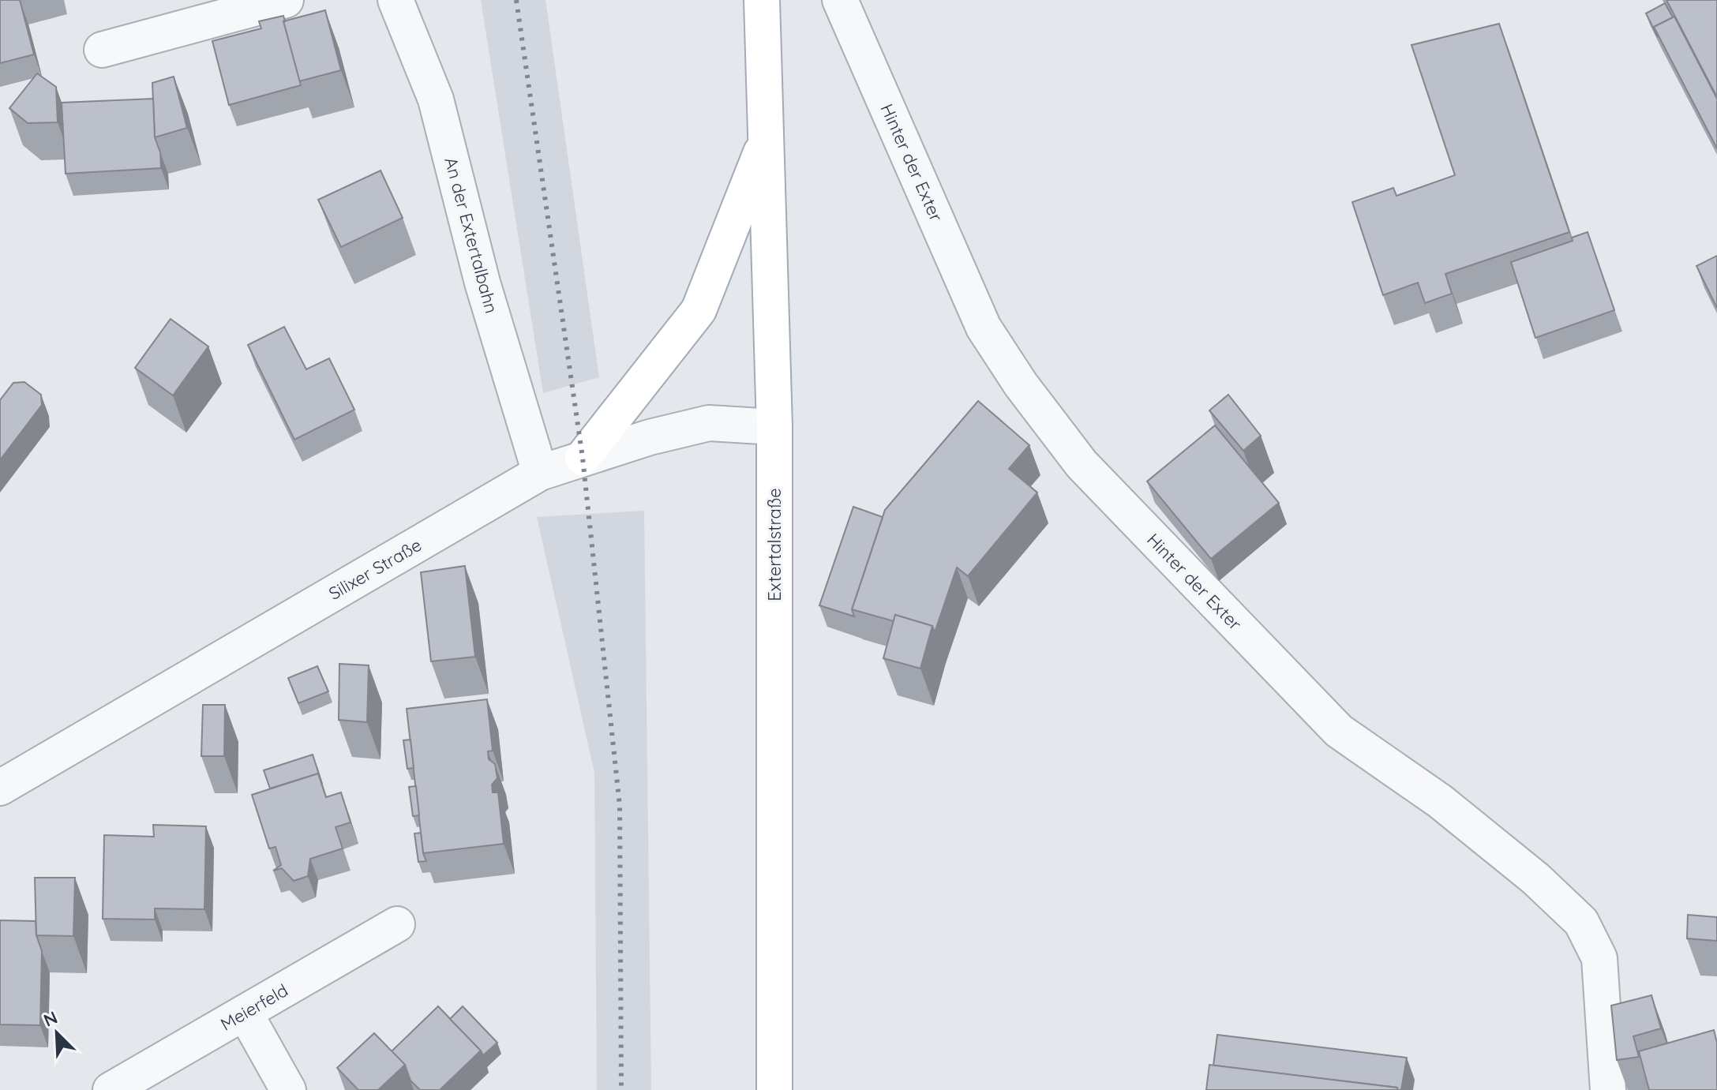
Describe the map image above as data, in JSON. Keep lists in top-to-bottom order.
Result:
{
  "streets": {
    "main road": ["Extertalstraße"],
    "street": [
      "Hinter der Exter",
      "An der Extertalbahn",
      "Silixer Straße",
      "Meierfeld"
    ]
  },
  "crossings": [
    ["An der Extertalbahn", "Silixer Straße"],
    ["Extertalstraße", "Silixer Straße"]
  ],
  "north": "top left"
}
